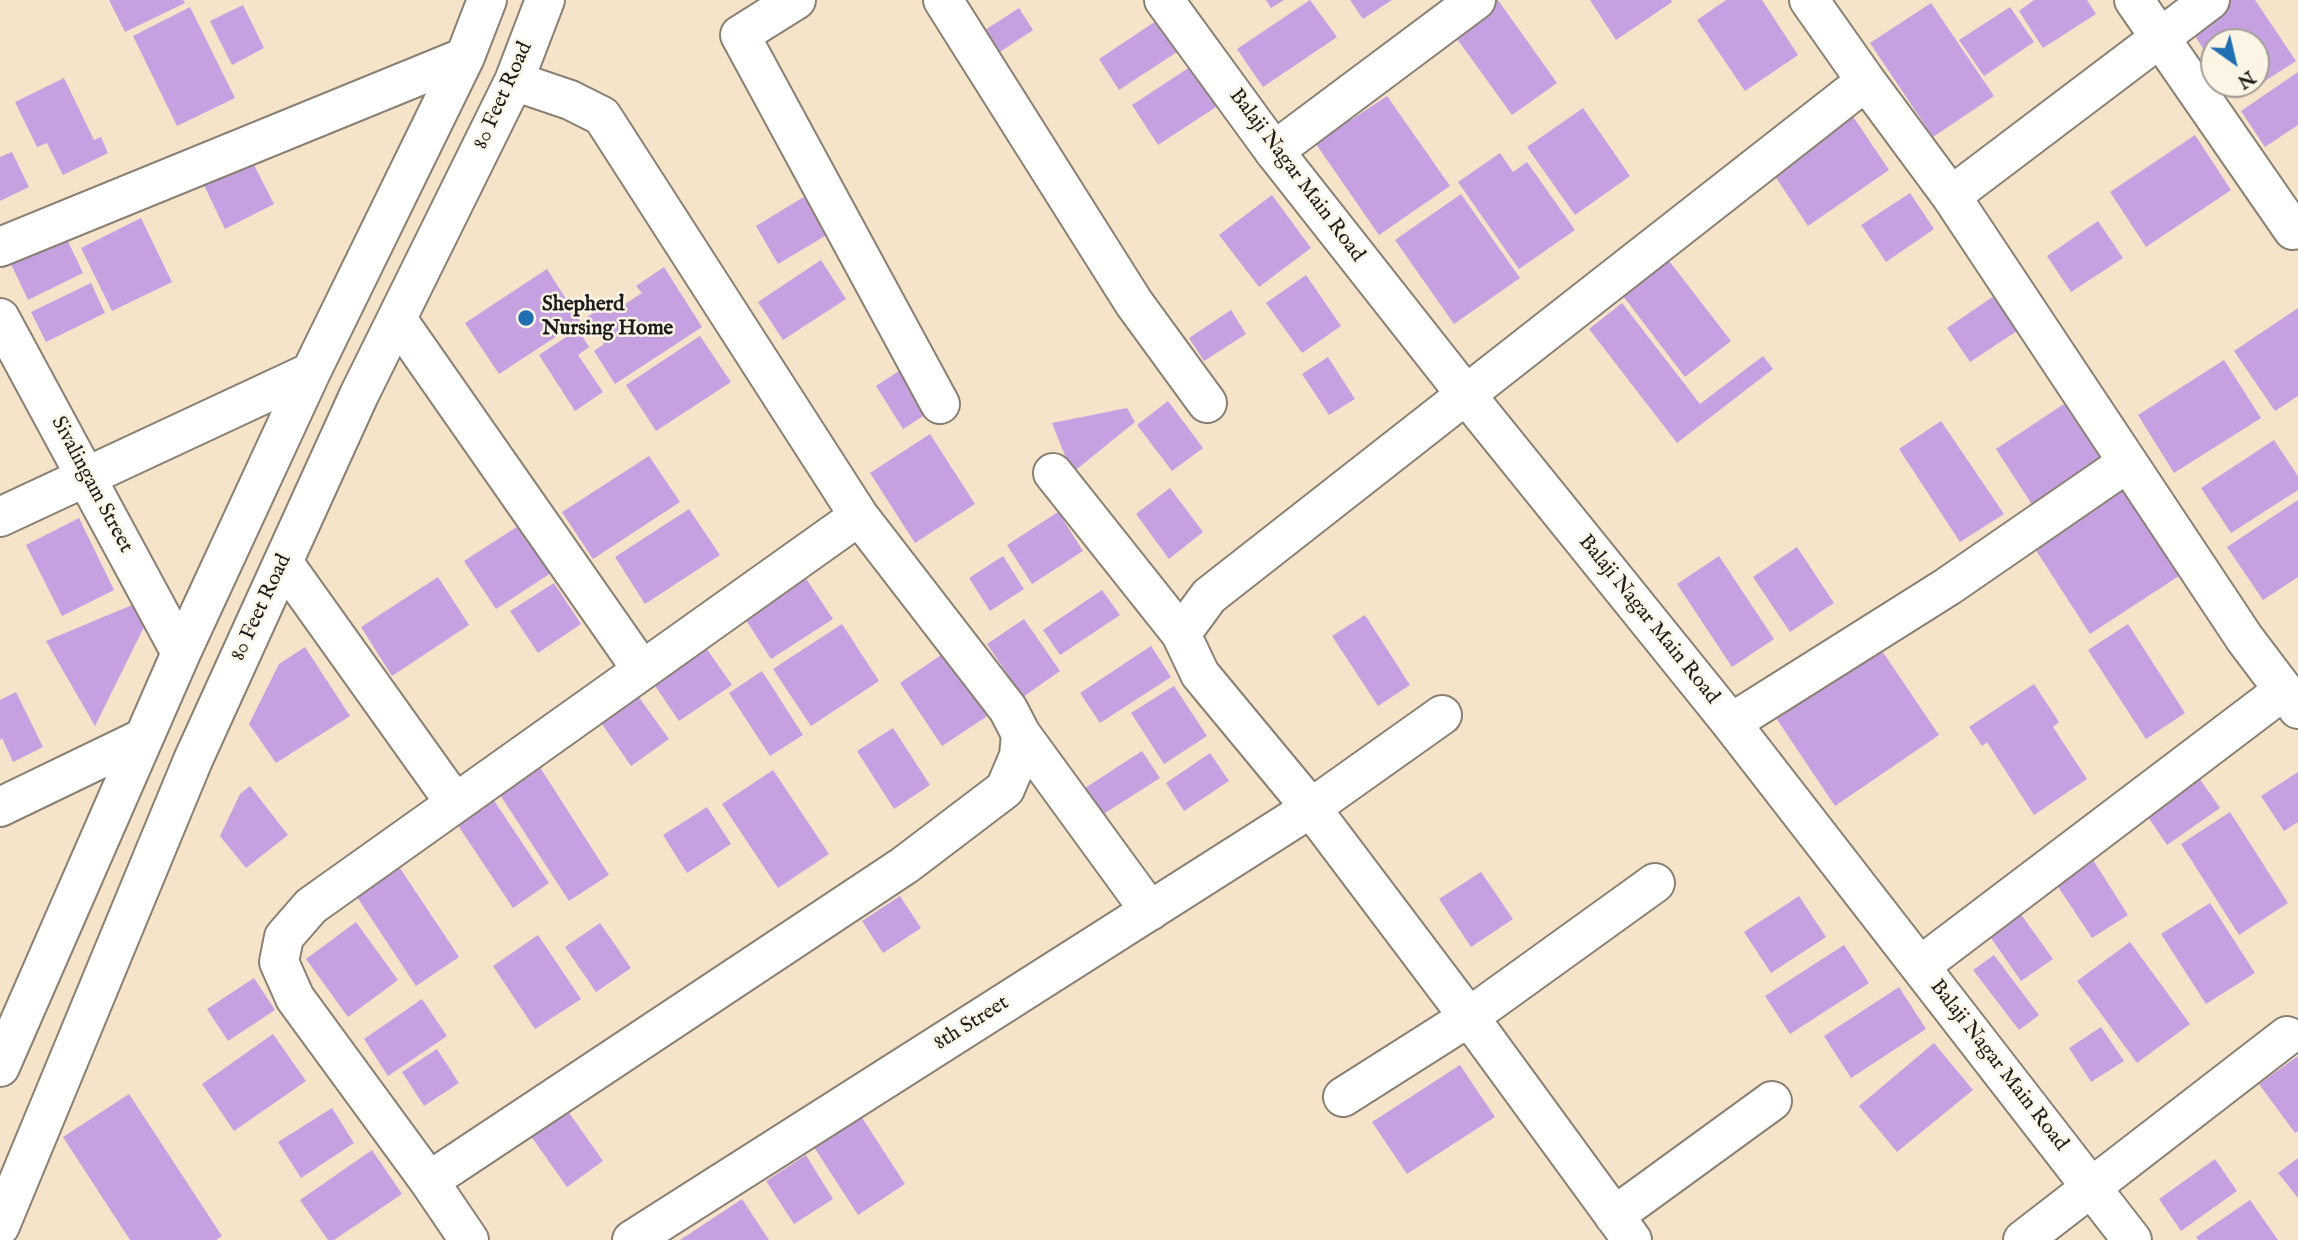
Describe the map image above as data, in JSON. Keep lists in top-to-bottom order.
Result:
{
  "streets": {
    "street": [
      "80 Feet Road",
      "Balaji Nagar Main Road",
      "Sivalingam Street",
      "8th Street"
    ]
  },
  "places": ["Shepherd Nursing Home"],
  "north": "bottom right"
}
